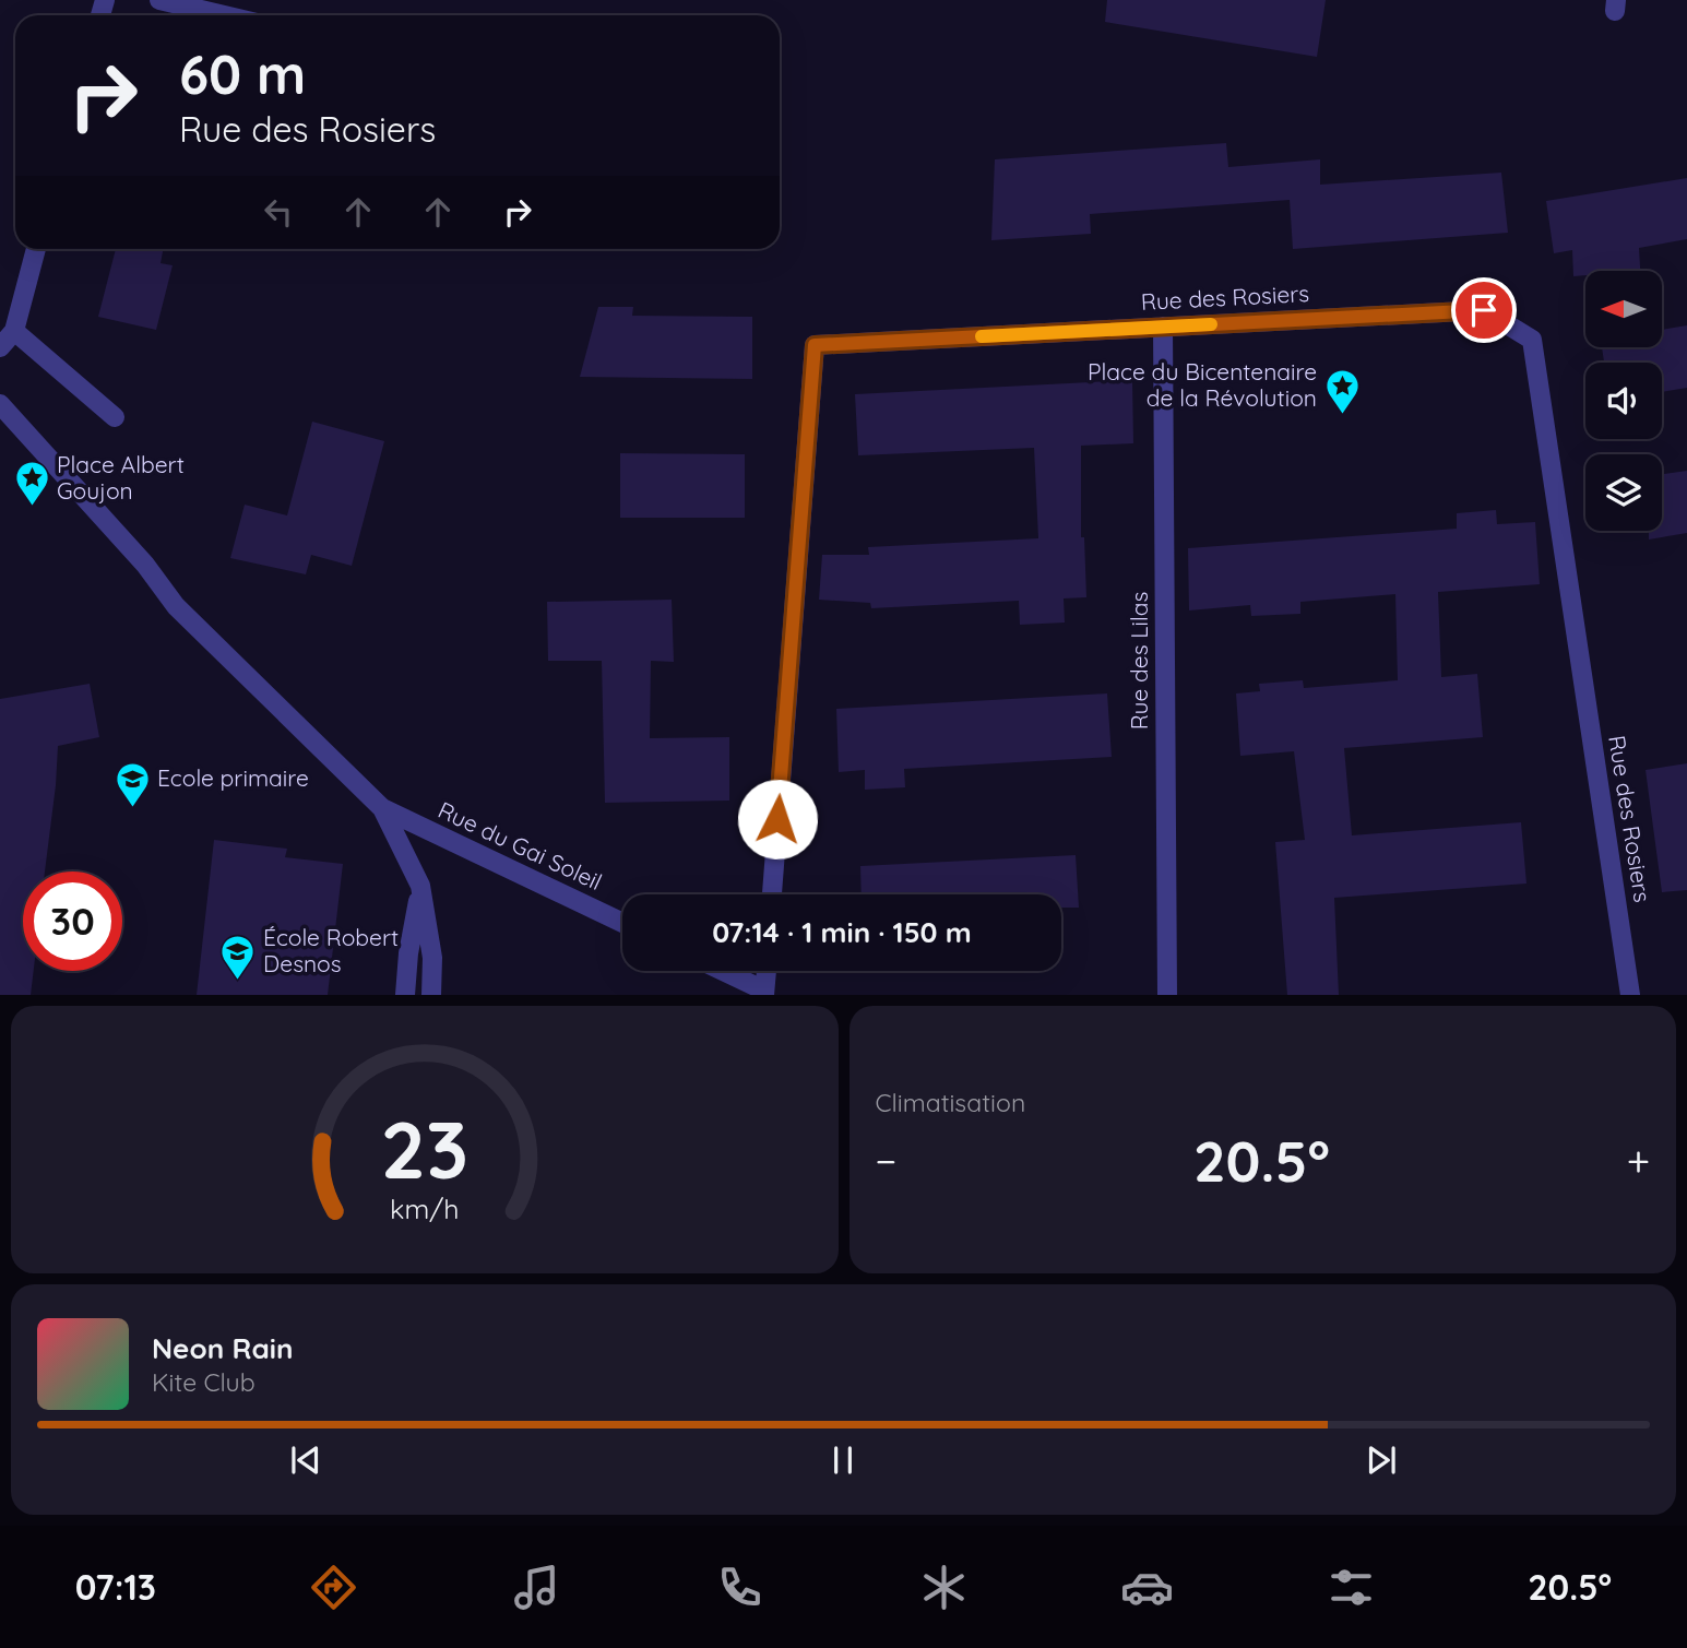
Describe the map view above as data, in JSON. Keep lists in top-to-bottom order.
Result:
{
  "streets": {
    "street": ["Rue des Rosiers", "Rue des Lilas", "Rue du Gai Soleil"]
  },
  "crossings": [
    ["Rue des Rosiers", "Rue des Lilas"]
  ],
  "places": {
    "place": ["Place du Bicentenaire de la Révolution", "Place Albert Goujon"],
    "school or university": ["Ecole primaire", "École Robert Desnos"]
  },
  "north": "left",
  "page": {
    "turn": ["60 m", "Rue des Rosiers"],
    "limit": "30",
    "trip": "07:14 · 1 min · 150 m",
    "tile": "Climatisation",
    "heat": ["−", "20.5°", "+"],
    "song": ["Neon Rain", "Kite Club"],
    "tabs": ["07:13", "20.5°"],
    "gauge": ["23", "km/h"]
  }
}
